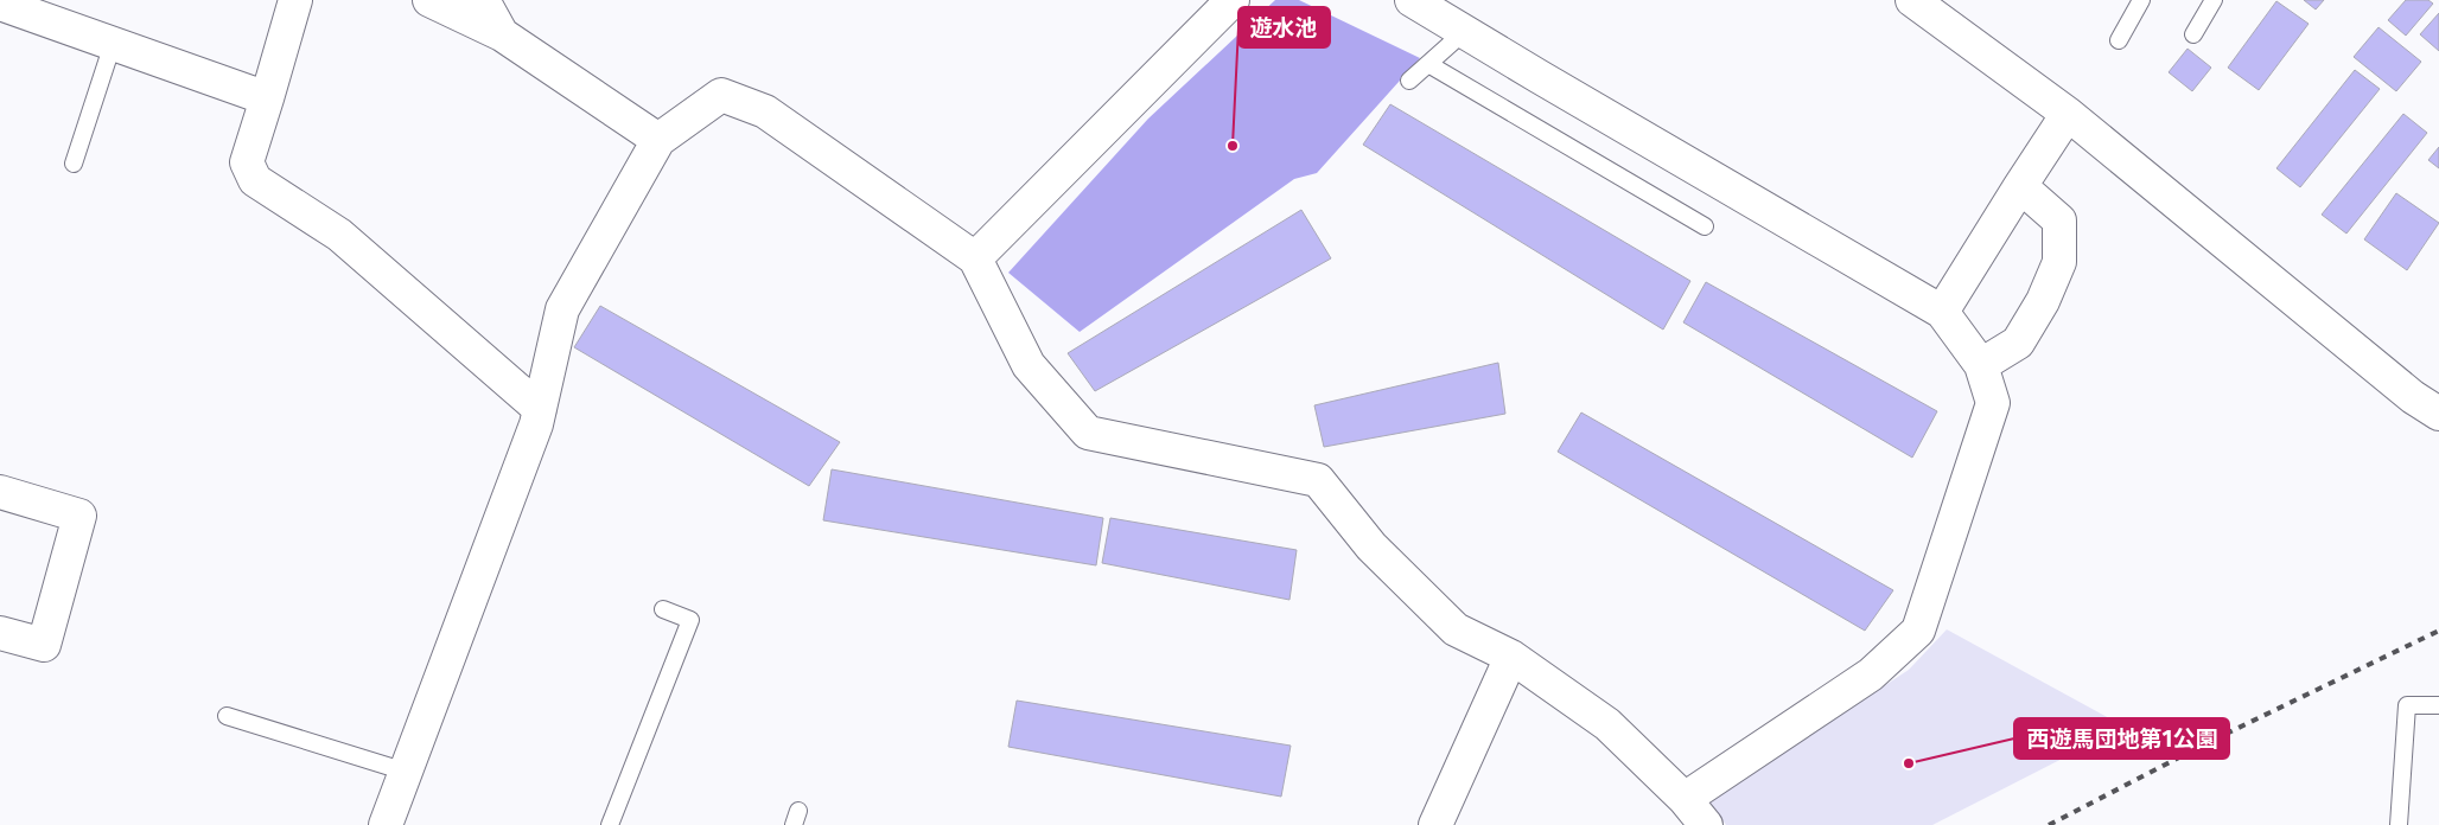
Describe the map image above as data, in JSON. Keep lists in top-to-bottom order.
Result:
{
  "places": ["遊水池", "西遊馬団地第1公園"]
}
